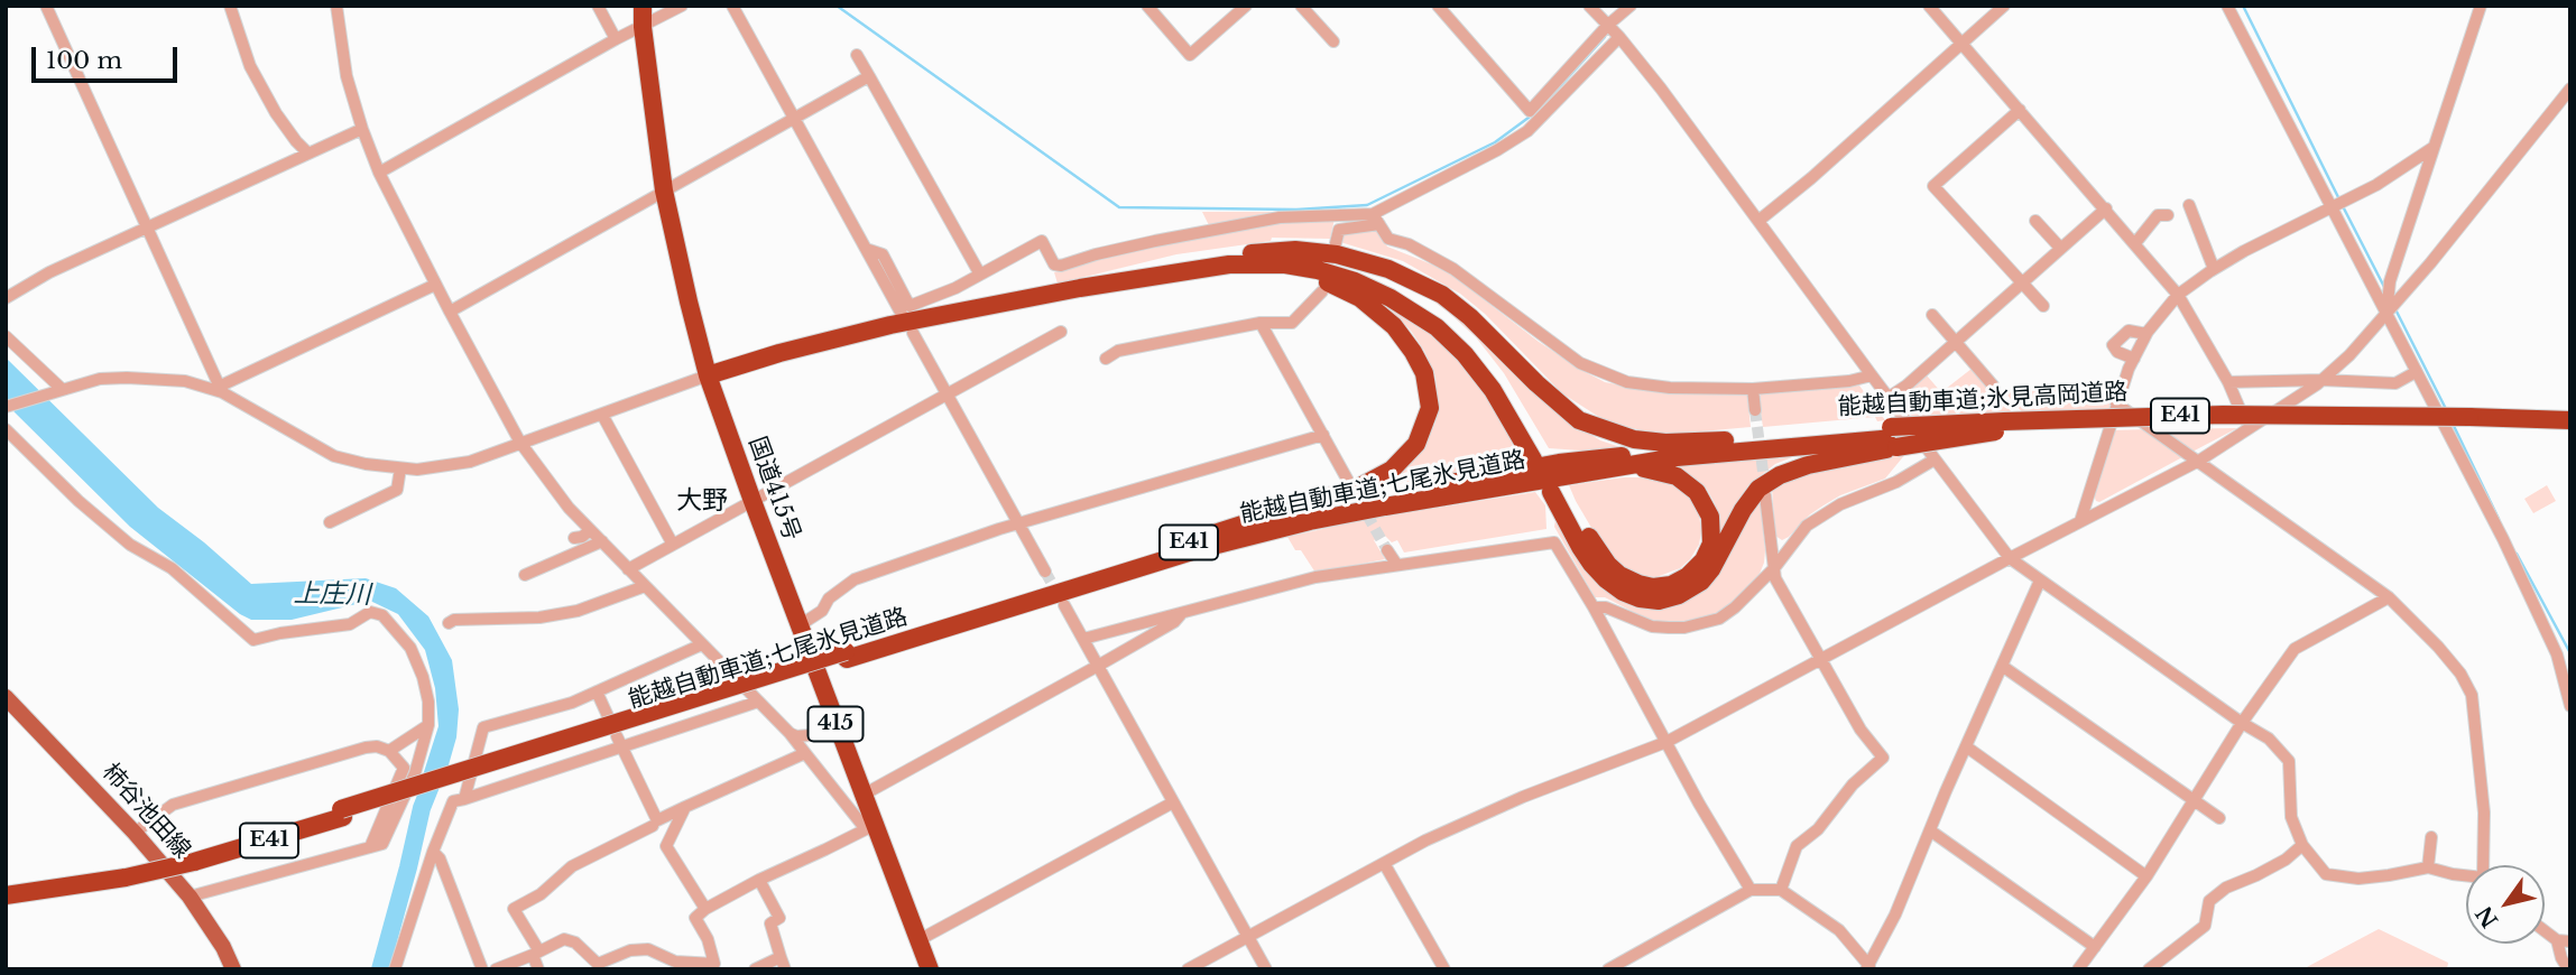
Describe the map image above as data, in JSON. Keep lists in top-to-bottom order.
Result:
{
  "streets": {
    "highway": [
      "能越自動車道;氷見高岡道路",
      "E41",
      "能越自動車道;七尾氷見道路",
      "国道415号",
      "415"
    ],
    "main road": ["柿谷池田線"]
  },
  "crossings": [
    ["能越自動車道;氷見高岡道路", "能越自動車道;七尾氷見道路"]
  ],
  "districts": ["大野"],
  "water": ["上庄川"],
  "scale_bar": "100 m",
  "north": "bottom left"
}
